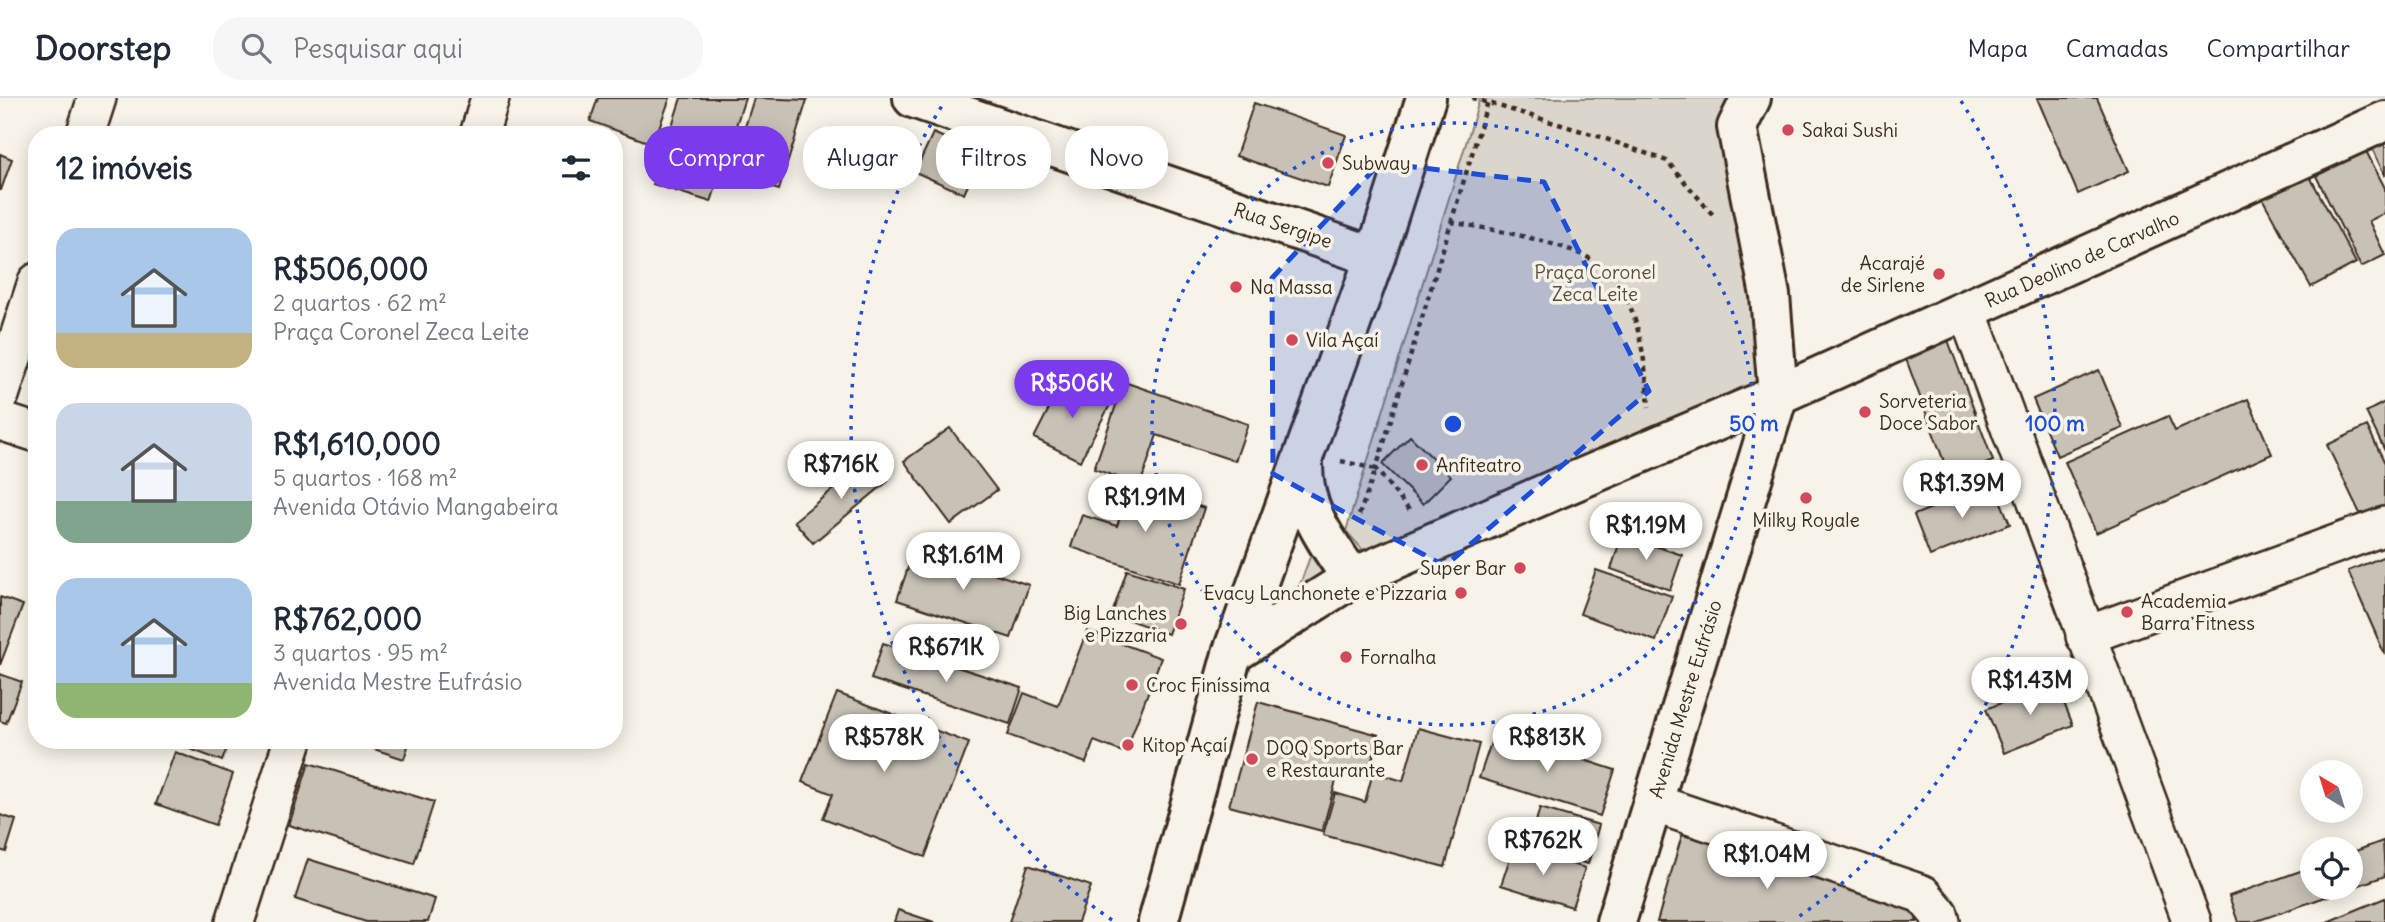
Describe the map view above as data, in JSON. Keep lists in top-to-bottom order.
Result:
{
  "streets": {
    "main road": ["Rua Sergipe", "Rua Deolino de Carvalho", "Avenida Mestre Eufrásio"]
  },
  "crossings": [
    ["Rua Deolino de Carvalho", "Avenida Mestre Eufrásio"]
  ],
  "parks": ["Praça Coronel Zeca Leite"],
  "places": [
    "Sakai Sushi",
    "Subway",
    "Acarajé de Sirlene",
    "Na Massa",
    "Vila Açaí",
    "Sorveteria Doce Sabor",
    "Anfiteatro",
    "Milky Royale",
    "Super Bar",
    "Evacy Lanchonete e Pizzaria",
    "Academia Barra Fitness",
    "Big Lanches e Pizzaria",
    "Fornalha",
    "Croc Finíssima",
    "Kitop Açaí",
    "DOQ Sports Bar e Restaurante"
  ],
  "north": "top left",
  "page": {
    "header": "Doorstep",
    "search": "Pesquisar aqui",
    "nav": ["Mapa", "Camadas", "Compartilhar"],
    "chip": [
      "Comprar",
      "Alugar",
      "Filtros",
      "Novo"
    ],
    "heading": "12 imóveis",
    "list": [
      {
        "name": "R$506,000",
        "note": "2 quartos · 62 m² · Praça Coronel Zeca Leite"
      },
      {
        "name": "R$1,610,000",
        "note": "5 quartos · 168 m² · Avenida Otávio Mangabeira"
      },
      {
        "name": "R$762,000",
        "note": "3 quartos · 95 m² · Avenida Mestre Eufrásio"
      }
    ],
    "price": [
      "R$506K",
      "R$716K",
      "R$1.39M",
      "R$1.91M",
      "R$1.19M",
      "R$1.61M",
      "R$671K",
      "R$1.43M",
      "R$578K",
      "R$813K",
      "R$762K",
      "R$1.04M"
    ]
  },
  "rings": ["50 m", "100 m"]
}
